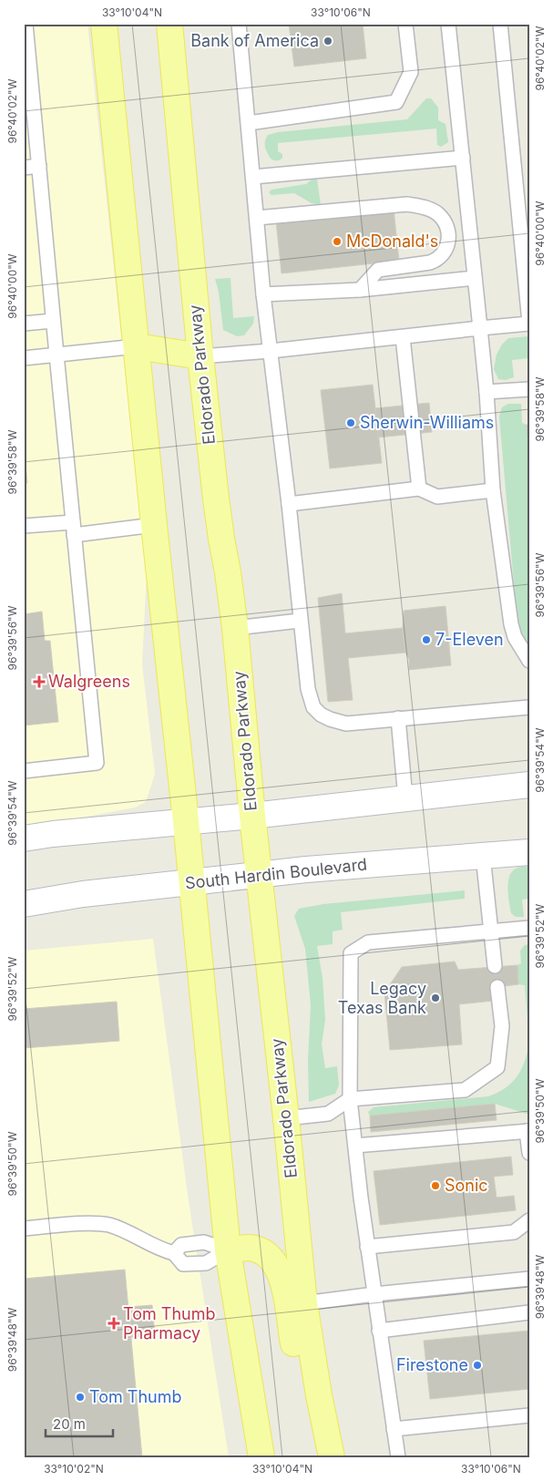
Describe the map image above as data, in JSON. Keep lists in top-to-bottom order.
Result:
{
  "streets": {
    "main road": ["Eldorado Parkway", "South Hardin Boulevard"]
  },
  "crossings": [
    ["Eldorado Parkway", "South Hardin Boulevard"]
  ],
  "places": {
    "other": [
      "Bank of America",
      "McDonald's",
      "Sherwin-Williams",
      "7-Eleven",
      "Legacy Texas Bank",
      "Sonic",
      "Firestone",
      "Tom Thumb"
    ],
    "health": ["Walgreens", "Tom Thumb Pharmacy"]
  },
  "scale_bar": "20 m",
  "coordinates": [
    "33°10'04\"N",
    "33°10'06\"N",
    "96°40'02\"W",
    "96°40'00\"W",
    "96°39'58\"W",
    "96°39'56\"W",
    "96°39'54\"W",
    "96°39'52\"W",
    "96°39'50\"W",
    "96°39'48\"W",
    "33°10'02\"N"
  ]
}
